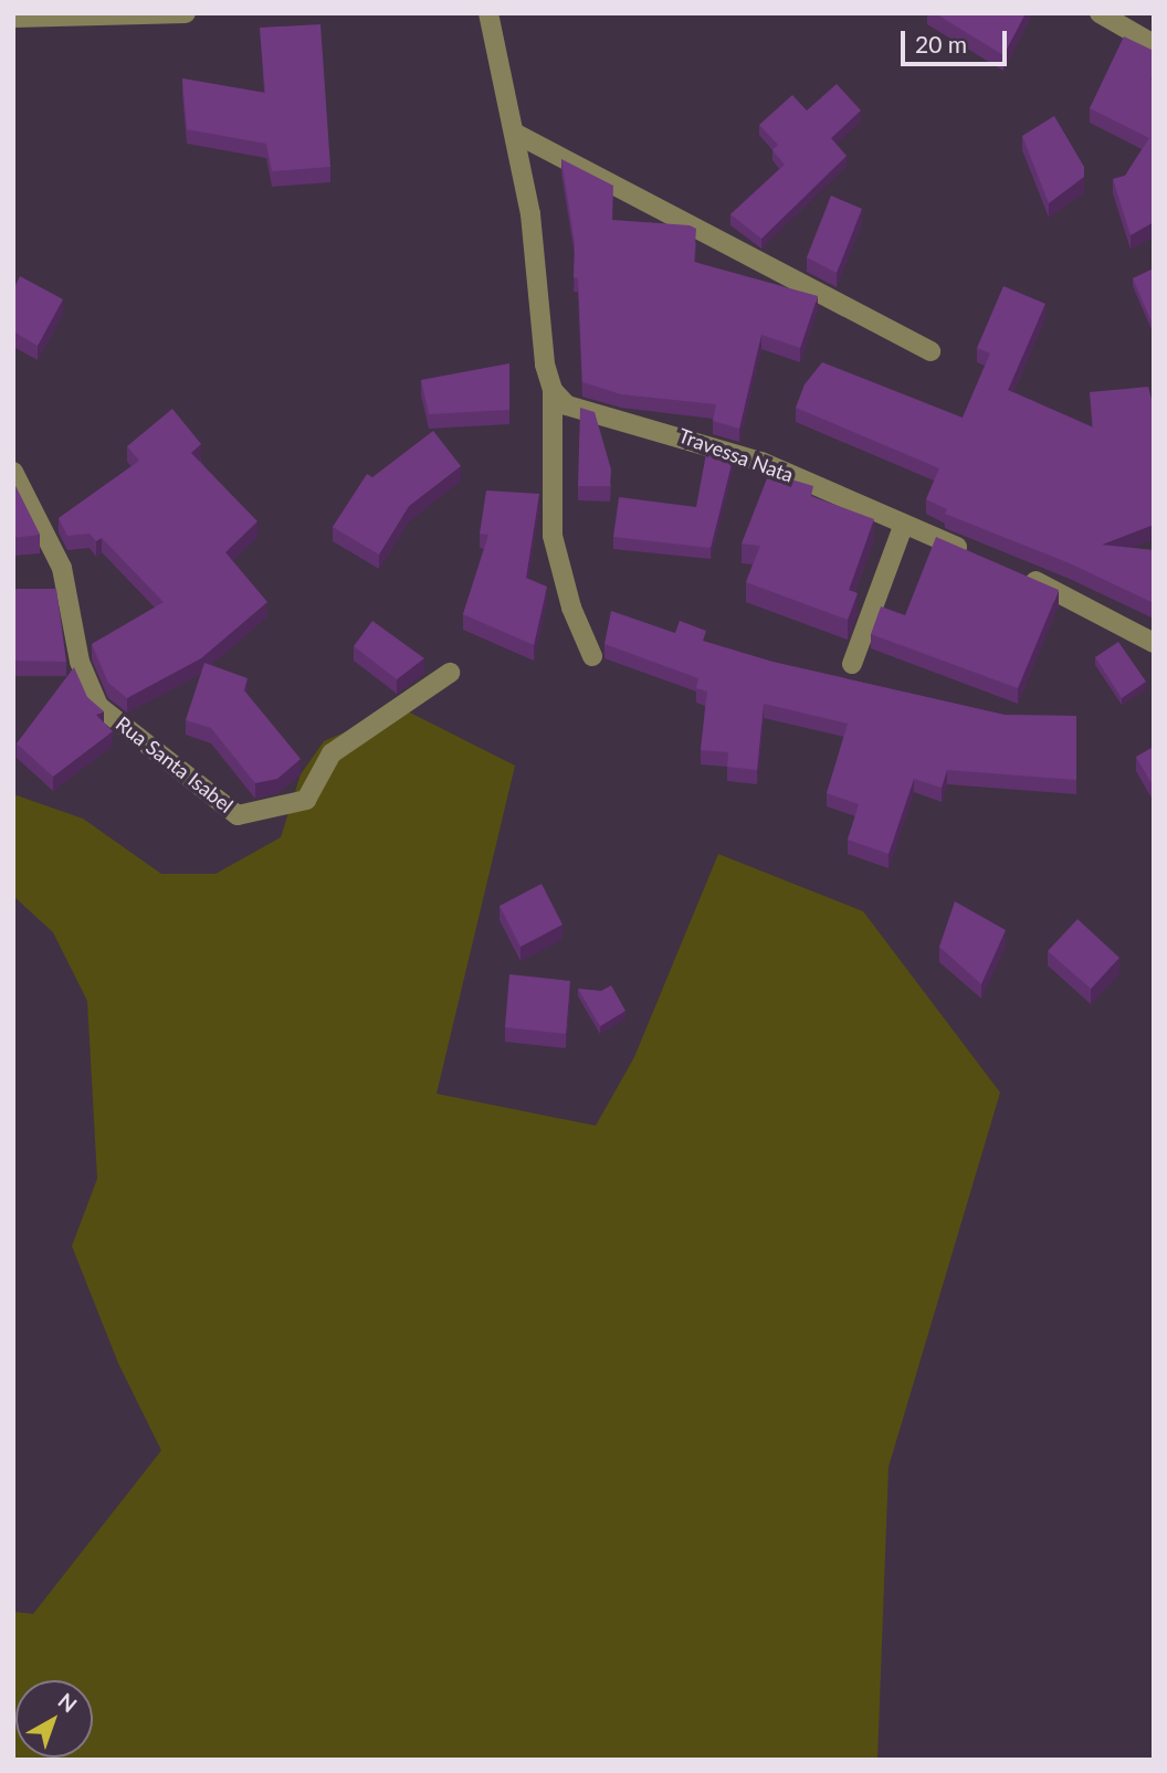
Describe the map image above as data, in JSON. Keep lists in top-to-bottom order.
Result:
{
  "streets": {
    "street": ["Travessa Nata", "Rua Santa Isabel"]
  },
  "scale_bar": "20 m",
  "north": "top right"
}
